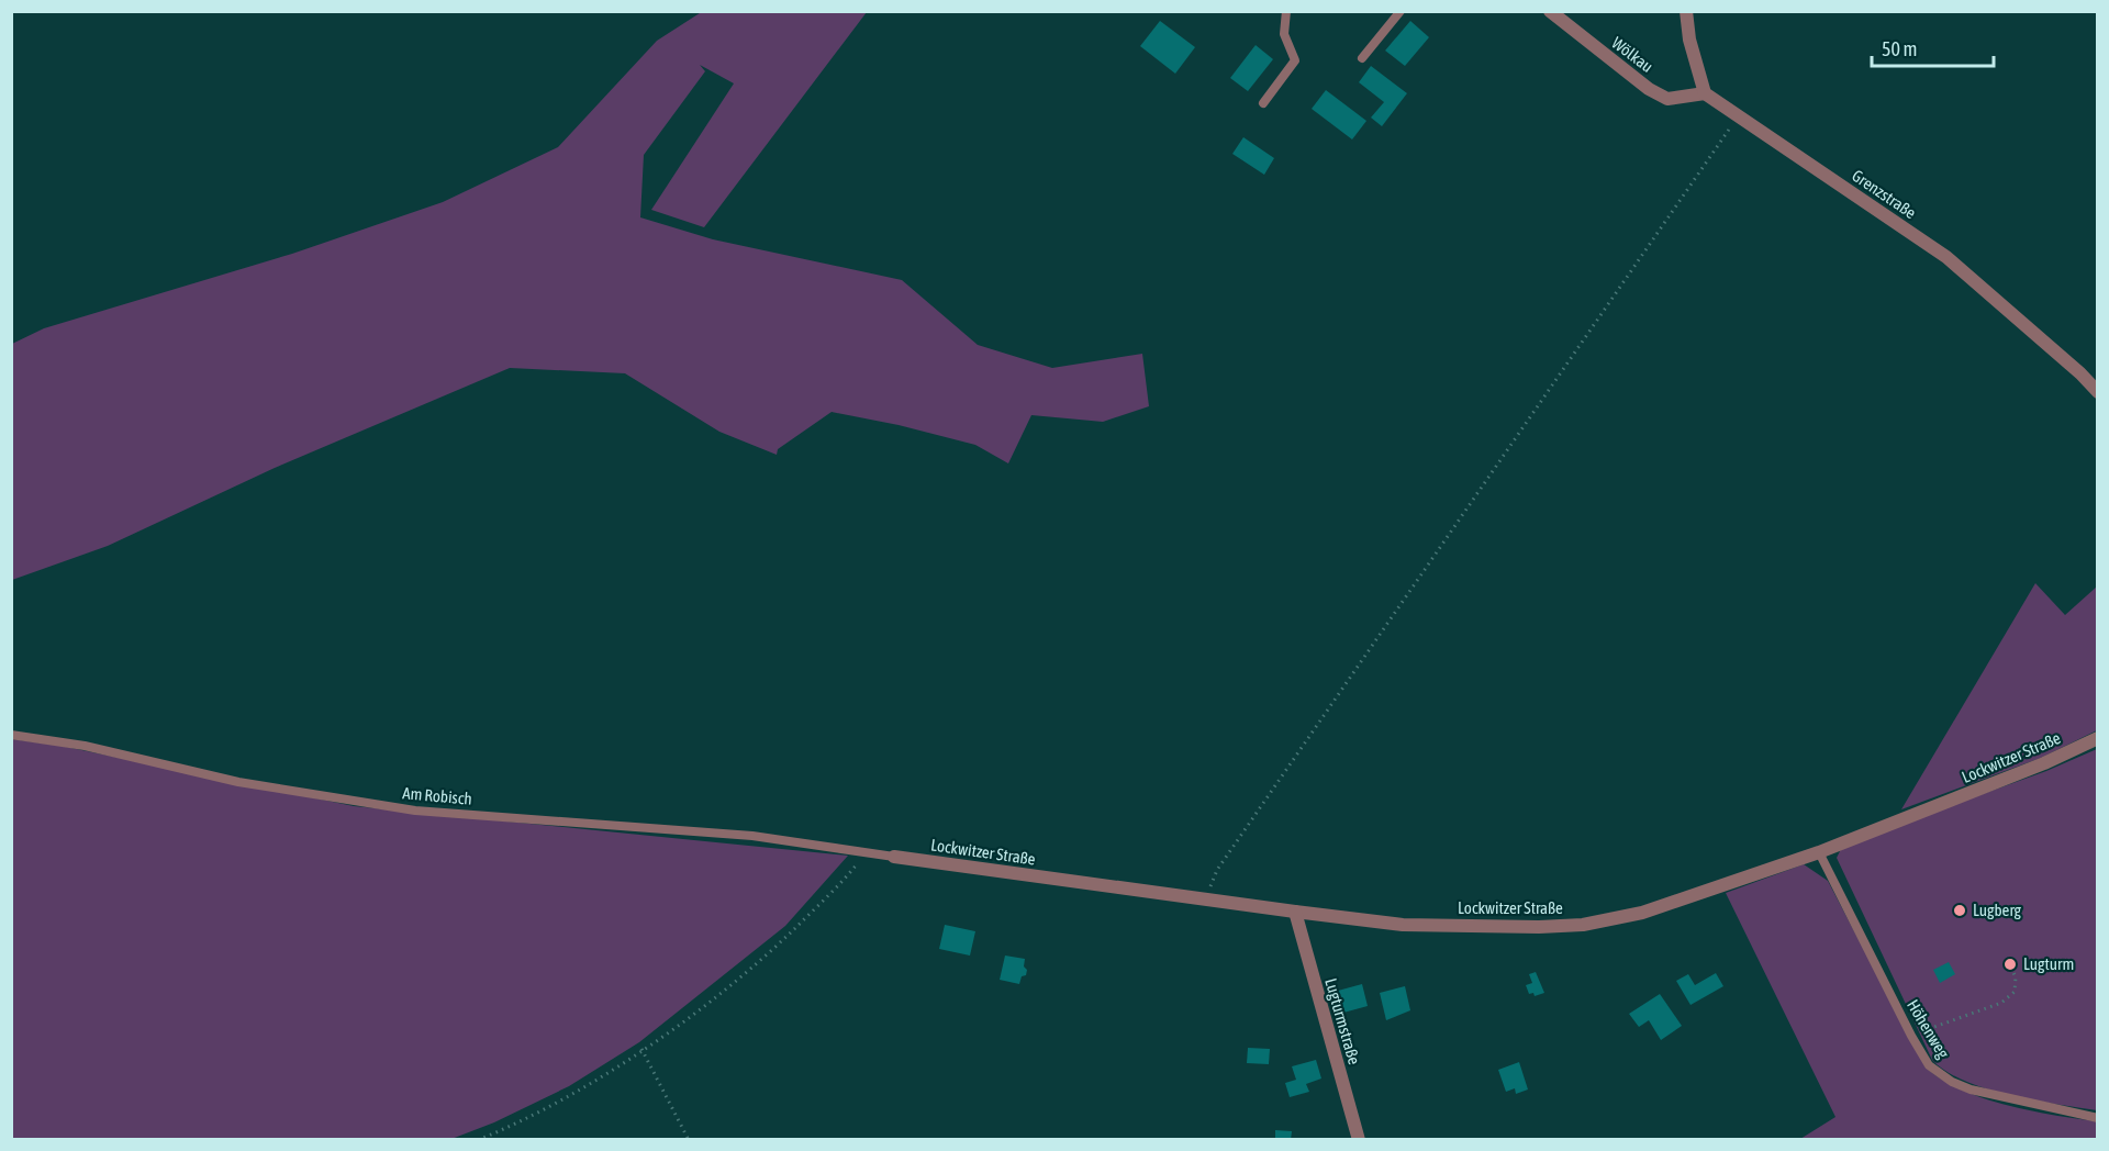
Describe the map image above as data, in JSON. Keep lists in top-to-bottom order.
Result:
{
  "streets": {
    "street": [
      "Wölkau",
      "Grenzstraße",
      "Lockwitzer Straße",
      "Lugturmstraße"
    ],
    "lane": ["Am Robisch", "Höhenweg"]
  },
  "crossings": [
    ["Wölkau", "Grenzstraße"],
    ["Lockwitzer Straße", "Am Robisch"],
    ["Lockwitzer Straße", "Lugturmstraße"],
    ["Lockwitzer Straße", "Höhenweg"]
  ],
  "places": ["Lugberg", "Lugturm"],
  "scale_bar": "50 m"
}
